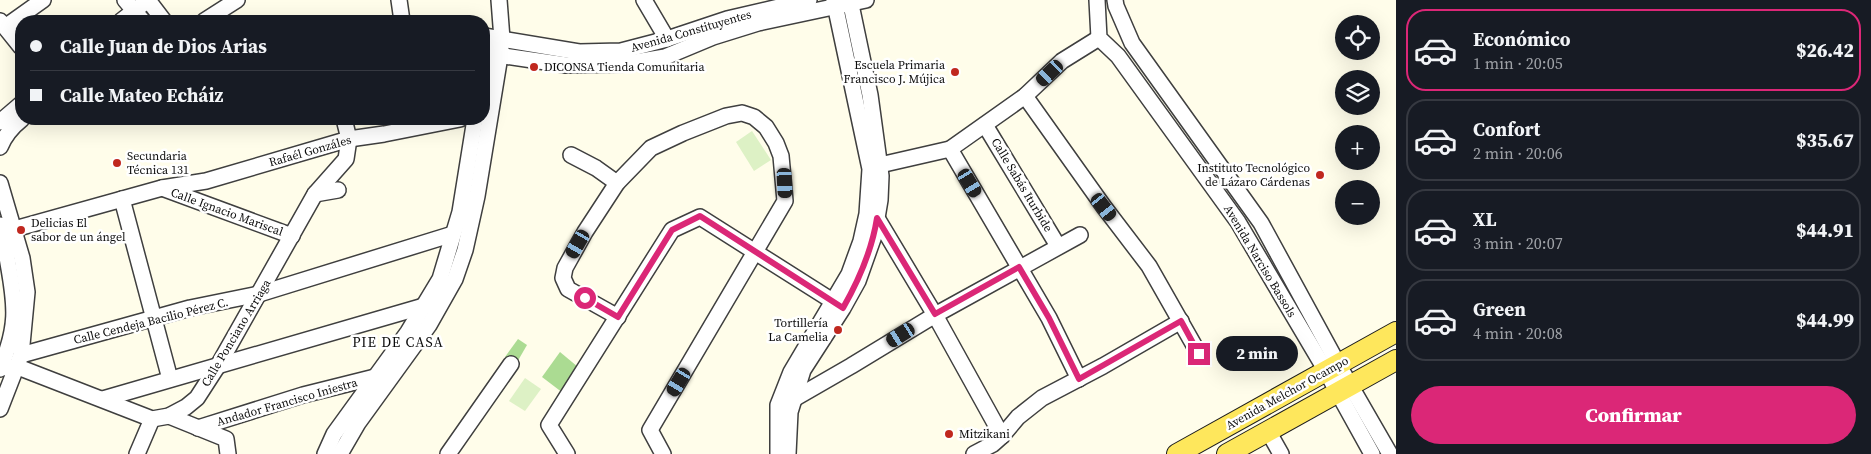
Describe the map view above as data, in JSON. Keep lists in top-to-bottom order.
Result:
{
  "streets": {
    "main road": ["Avenida Melchor Ocampo"],
    "street": [
      "Avenida Constituyentes",
      "Rafaél Gonzáles",
      "Calle Sabás Iturbide",
      "Calle Ignacio Mariscal",
      "Avenida Narciso Bassols",
      "Calle Cendeja Bacilio Pérez C.",
      "Calle Ponciano Arriaga",
      "Andador Francisco Iniestra"
    ]
  },
  "crossings": [
    ["Rafaél Gonzáles", "Calle Ignacio Mariscal"],
    ["Rafaél Gonzáles", "Calle Ponciano Arriaga"],
    ["Calle Ignacio Mariscal", "Calle Ponciano Arriaga"],
    ["Avenida Narciso Bassols", "Avenida Melchor Ocampo"],
    ["Calle Cendeja Bacilio Pérez C.", "Calle Ponciano Arriaga"]
  ],
  "districts": ["PIE DE CASA"],
  "places": [
    "DICONSA Tienda Comunitaria",
    "Escuela Primaria Francisco J. Mújica",
    "Secundaria Técnica 131",
    "Instituto Tecnológico de Lázaro Cárdenas",
    "Delicias El sabor de un ángel",
    "Tortillería La Camelia",
    "Mitzikani"
  ],
  "page": {
    "list": [
      {
        "name": "Económico",
        "note": "1 min · 20:05",
        "value": "$26.42"
      },
      {
        "name": "Confort",
        "note": "2 min · 20:06",
        "value": "$35.67"
      },
      {
        "name": "XL",
        "note": "3 min · 20:07",
        "value": "$44.91"
      },
      {
        "name": "Green",
        "note": "4 min · 20:08",
        "value": "$44.99"
      }
    ],
    "map_buttons": ["+", "−"],
    "banner": ["Calle Juan de Dios Arias", "Calle Mateo Echáiz"],
    "bubble": "2 min",
    "buttons": "Confirmar"
  }
}
